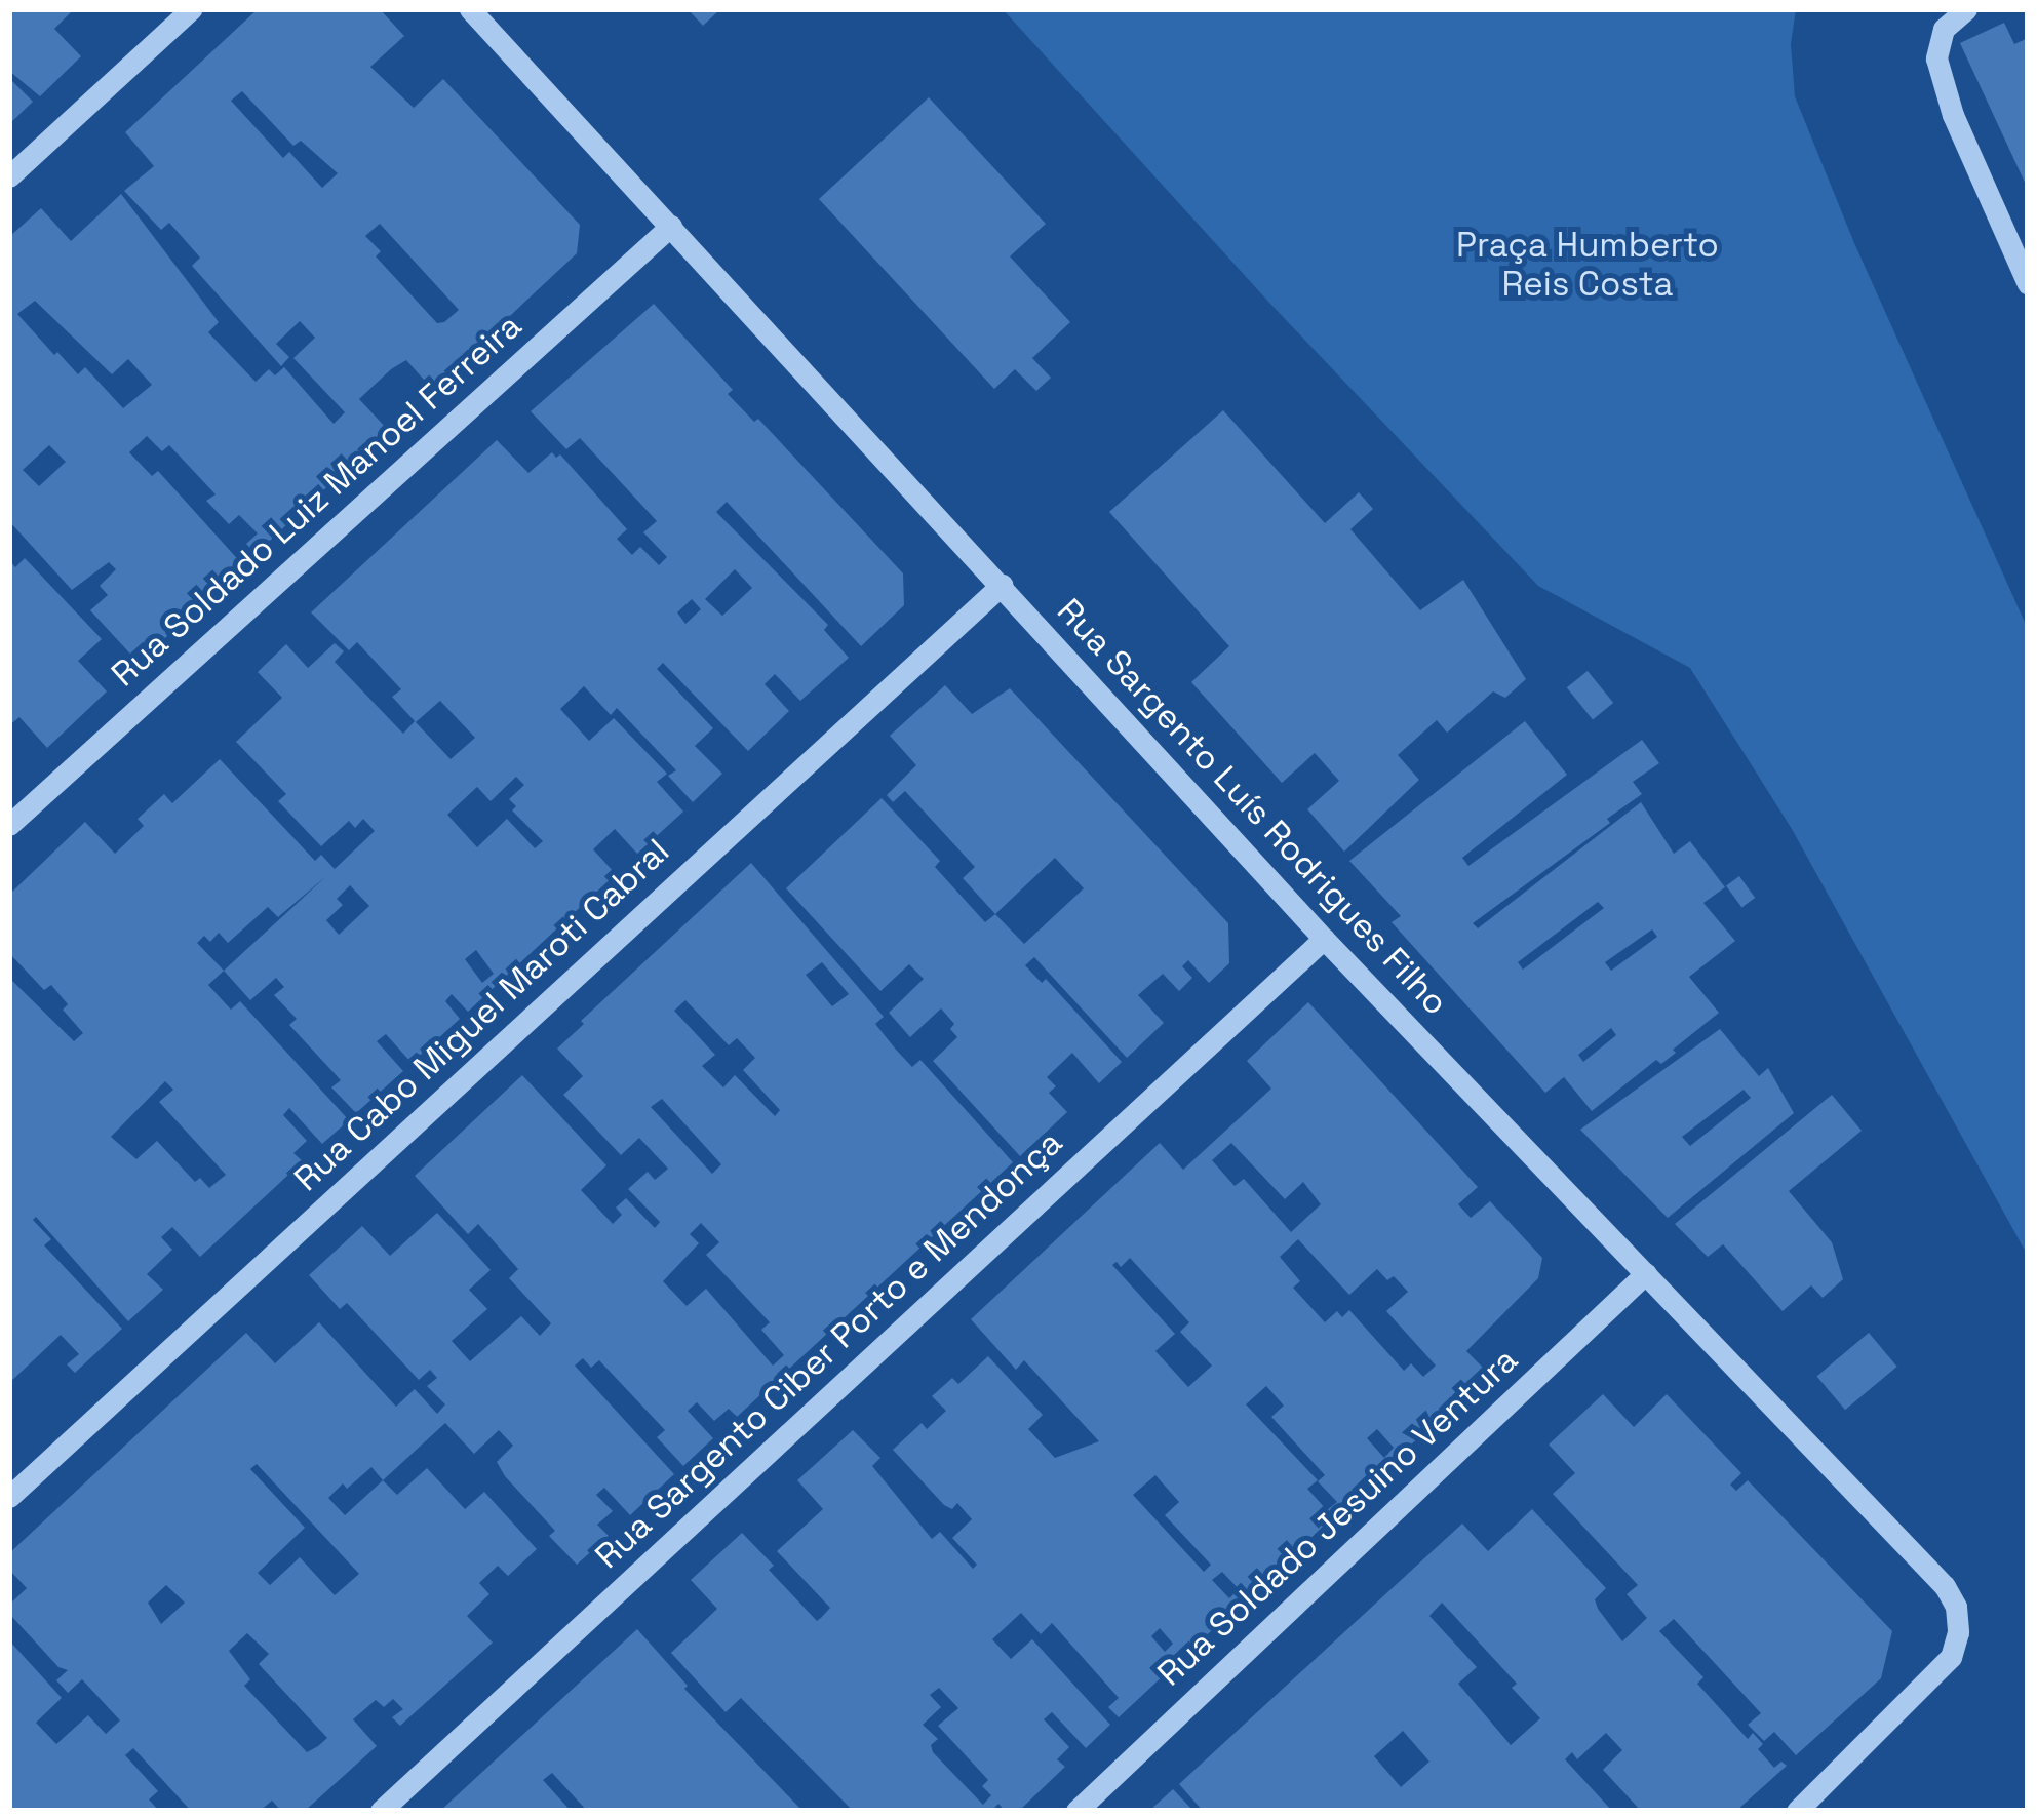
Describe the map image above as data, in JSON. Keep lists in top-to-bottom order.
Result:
{
  "streets": {
    "street": [
      "Rua Soldado Luiz Manoel Ferreira",
      "Rua Sargento Luís Rodrigues Filho",
      "Rua Cabo Miguel Maroti Cabral",
      "Rua Sargento Ciber Porto e Mendonça",
      "Rua Soldado Jesuino Ventura"
    ]
  },
  "crossings": [
    ["Rua Soldado Luiz Manoel Ferreira", "Rua Sargento Luís Rodrigues Filho"],
    ["Rua Sargento Luís Rodrigues Filho", "Rua Cabo Miguel Maroti Cabral"],
    ["Rua Sargento Luís Rodrigues Filho", "Rua Sargento Ciber Porto e Mendonça"],
    ["Rua Sargento Luís Rodrigues Filho", "Rua Soldado Jesuino Ventura"]
  ],
  "parks": ["Praça Humberto Reis Costa"]
}
